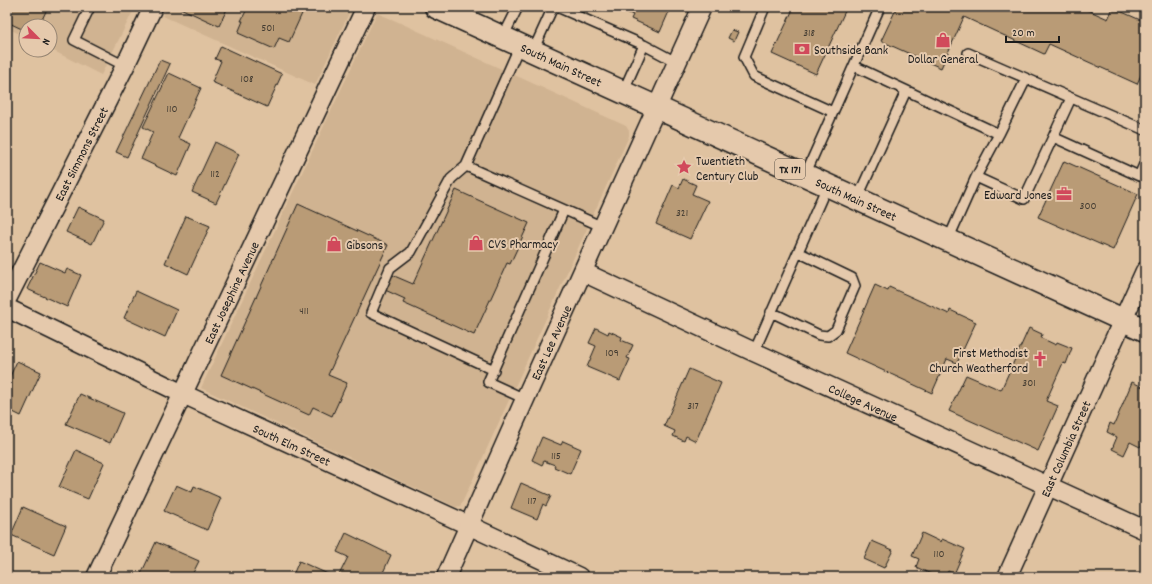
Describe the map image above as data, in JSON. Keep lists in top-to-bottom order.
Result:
{
  "streets": {
    "main road": ["South Main Street", "TX 171"],
    "street": [
      "East Simmons Street",
      "East Josephine Avenue",
      "East Lee Avenue",
      "College Avenue",
      "South Elm Street",
      "East Columbia Street"
    ]
  },
  "crossings": [
    ["South Main Street", "East Lee Avenue"],
    ["South Main Street", "East Columbia Street"],
    ["East Josephine Avenue", "South Elm Street"],
    ["East Lee Avenue", "College Avenue"],
    ["East Lee Avenue", "South Elm Street"],
    ["College Avenue", "East Columbia Street"]
  ],
  "places": {
    "shop": ["Dollar General", "CVS Pharmacy", "Gibsons"],
    "bank": ["Southside Bank"],
    "place": ["Twentieth Century Club"],
    "office": ["Edward Jones"],
    "church": ["First Methodist Church Weatherford"]
  },
  "house_numbers": [
    "501",
    "318",
    "108",
    "110",
    "112",
    "300",
    "321",
    "411",
    "109",
    "301",
    "317",
    "115",
    "117",
    "110"
  ],
  "scale_bar": "20 m",
  "north": "bottom right"
}
